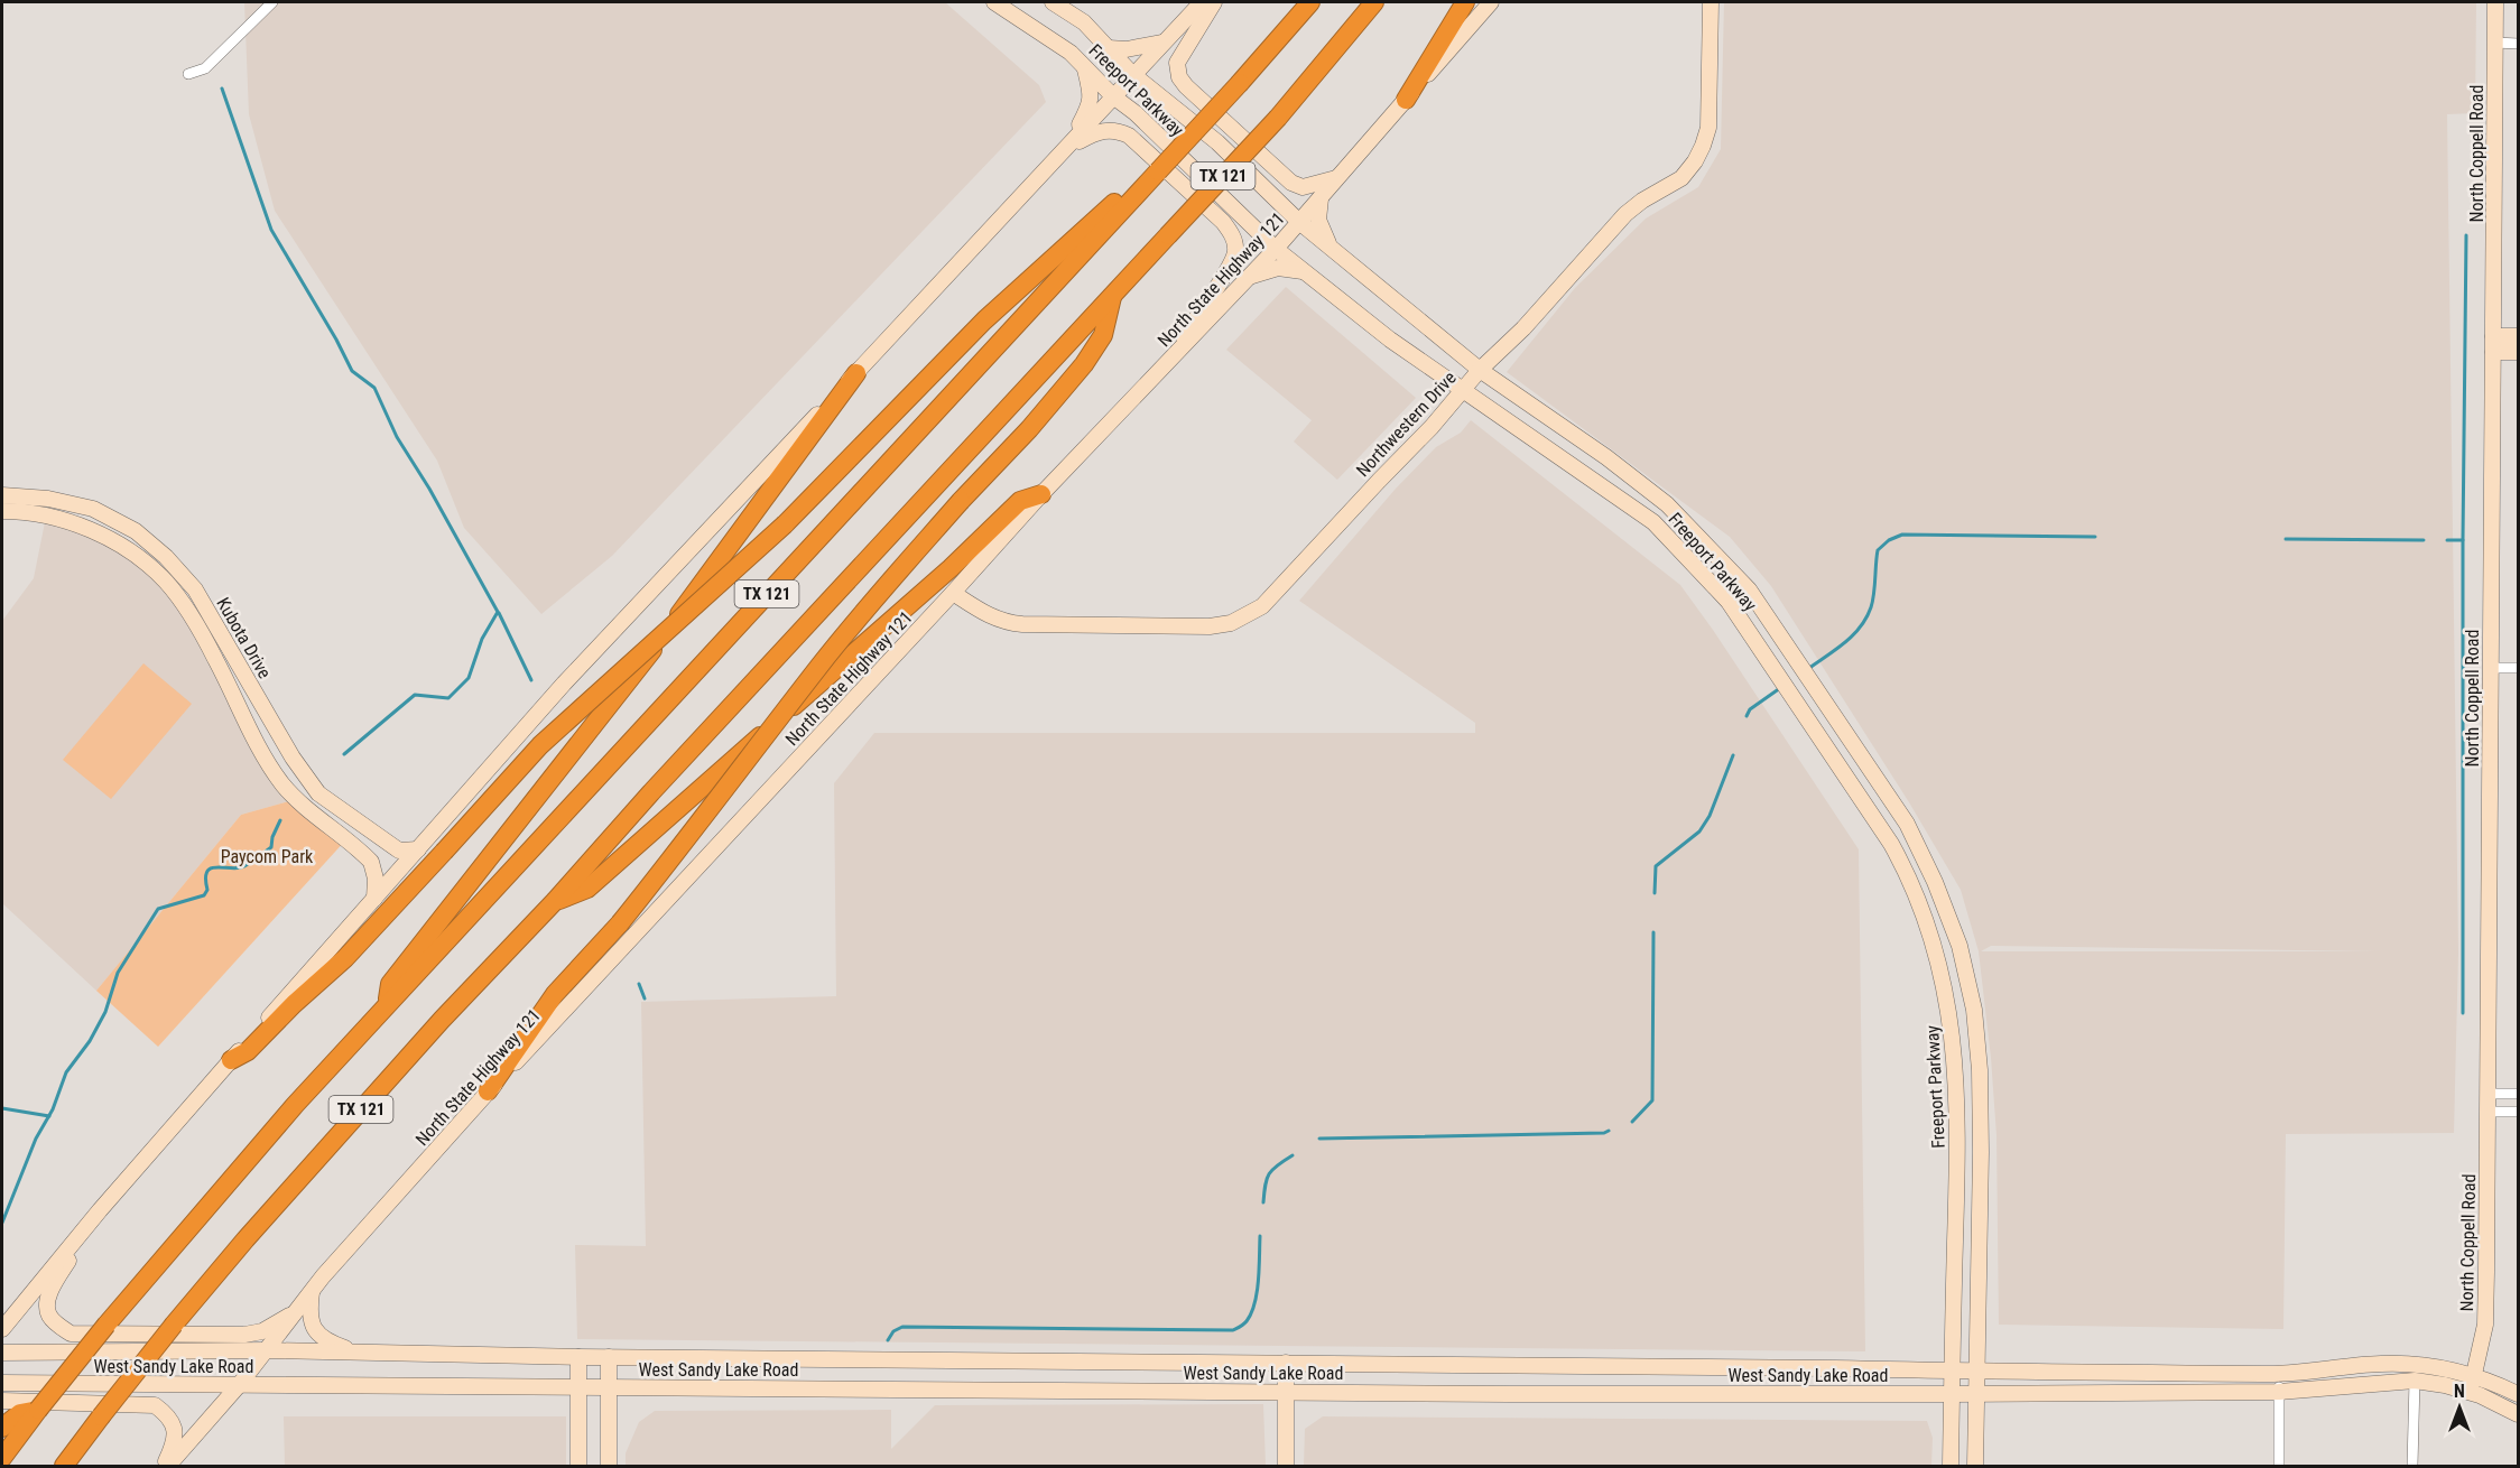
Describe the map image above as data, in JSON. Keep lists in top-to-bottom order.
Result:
{
  "streets": {
    "highway": ["TX 121"],
    "main road": [
      "Freeport Parkway",
      "North Coppell Road",
      "North State Highway 121",
      "Northwestern Drive",
      "Kubota Drive",
      "West Sandy Lake Road"
    ]
  },
  "crossings": [
    ["Freeport Parkway", "North State Highway 121"],
    ["Freeport Parkway", "Northwestern Drive"],
    ["Freeport Parkway", "West Sandy Lake Road"],
    ["North Coppell Road", "West Sandy Lake Road"],
    ["North State Highway 121", "Northwestern Drive"],
    ["North State Highway 121", "West Sandy Lake Road"]
  ],
  "parks": ["Paycom Park"],
  "north": "top"
}
